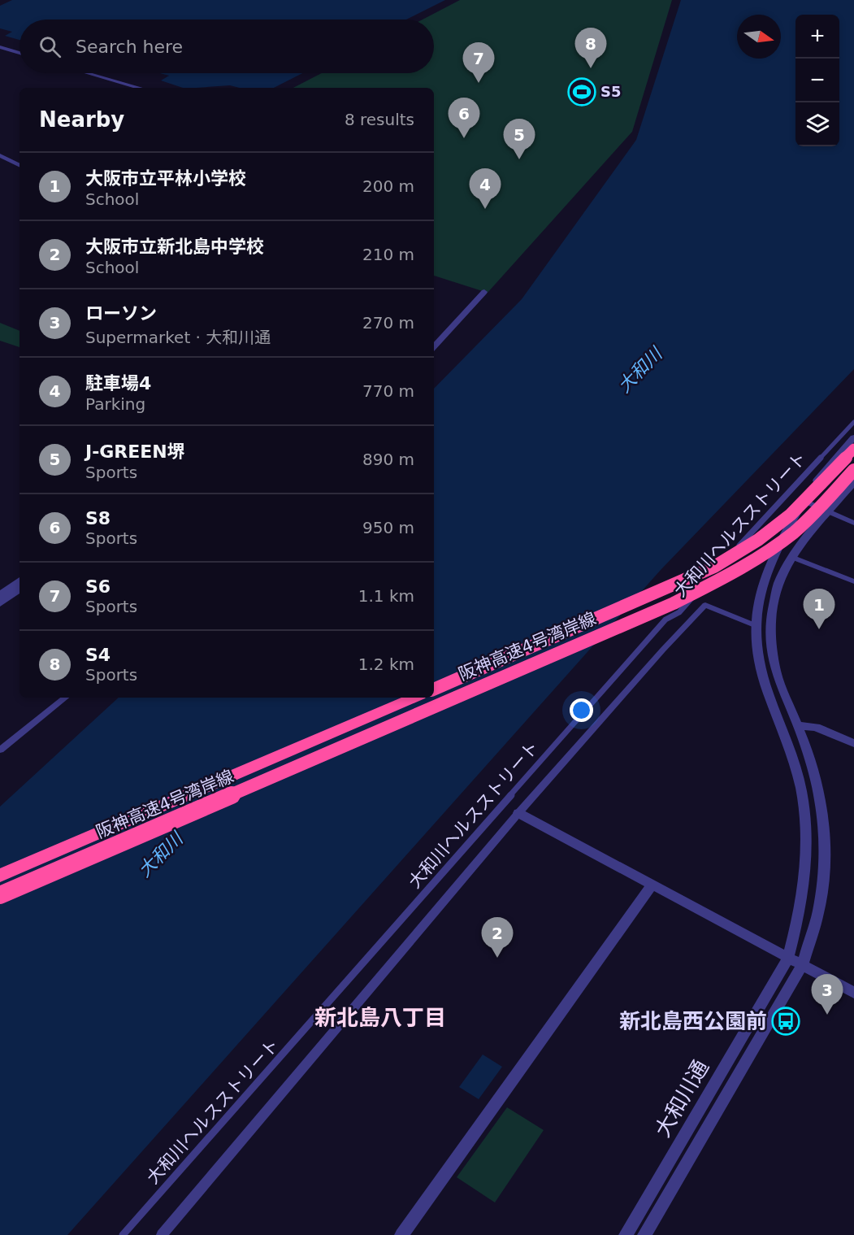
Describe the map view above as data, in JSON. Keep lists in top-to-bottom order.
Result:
{
  "streets": {
    "highway": ["阪神高速4号湾岸線"],
    "street": ["大和川ヘルスストリート", "大和川通"]
  },
  "districts": ["新北島八丁目"],
  "water": ["大和川"],
  "places": {
    "sports": ["S5"],
    "bus stop": ["新北島西公園前"]
  },
  "north": "right",
  "page": {
    "map_buttons": ["+", "−"],
    "search": "Search here",
    "pins": [
      "8",
      "7",
      "6",
      "5",
      "4",
      "1",
      "2",
      "3"
    ],
    "heading": ["Nearby", "8 results"],
    "list": [
      {
        "mark": "1",
        "name": "大阪市立平林小学校",
        "note": "School",
        "value": "200 m"
      },
      {
        "mark": "2",
        "name": "大阪市立新北島中学校",
        "note": "School",
        "value": "210 m"
      },
      {
        "mark": "3",
        "name": "ローソン",
        "note": "Supermarket · 大和川通",
        "value": "270 m"
      },
      {
        "mark": "4",
        "name": "駐車場4",
        "note": "Parking",
        "value": "770 m"
      },
      {
        "mark": "5",
        "name": "J-GREEN堺",
        "note": "Sports",
        "value": "890 m"
      },
      {
        "mark": "6",
        "name": "S8",
        "note": "Sports",
        "value": "950 m"
      },
      {
        "mark": "7",
        "name": "S6",
        "note": "Sports",
        "value": "1.1 km"
      },
      {
        "mark": "8",
        "name": "S4",
        "note": "Sports",
        "value": "1.2 km"
      }
    ]
  }
}
